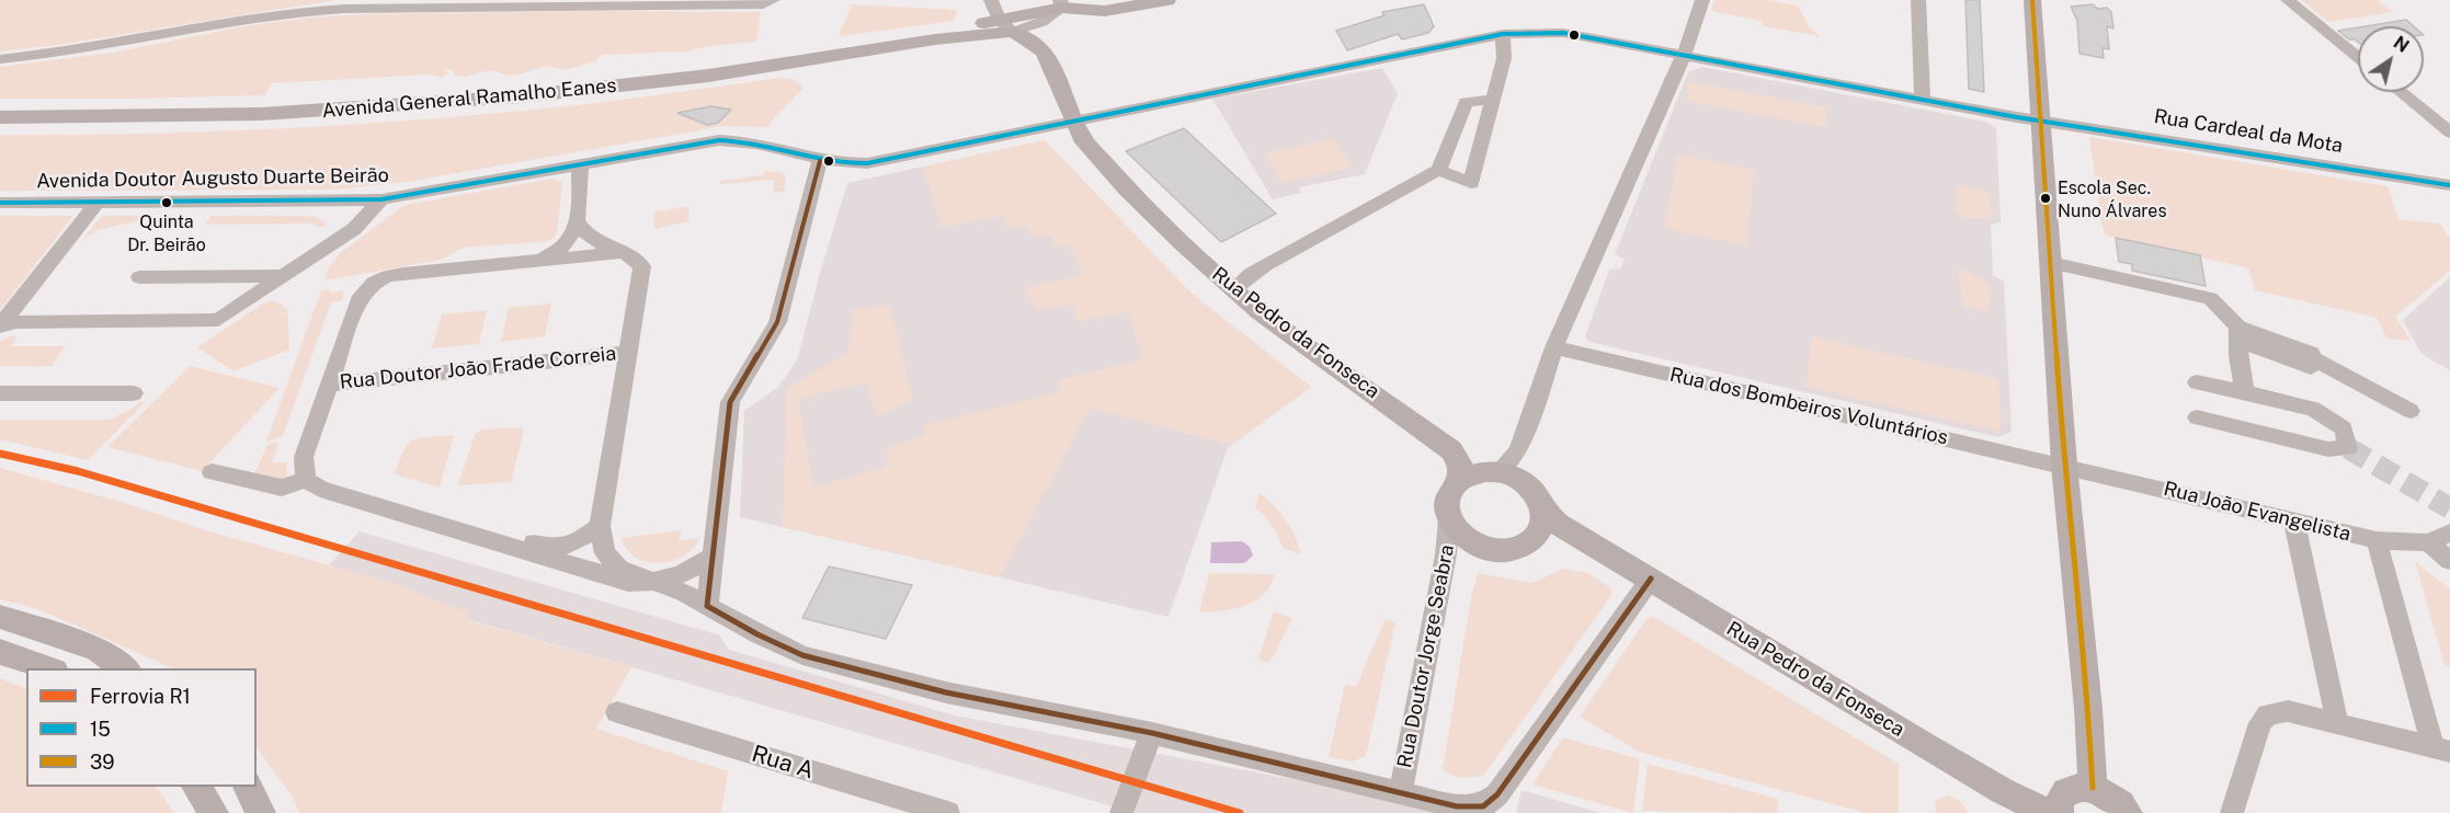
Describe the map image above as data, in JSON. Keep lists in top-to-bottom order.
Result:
{
  "streets": {
    "main road": ["Avenida General Ramalho Eanes", "Rua Pedro da Fonseca"],
    "street": [
      "Rua Cardeal da Mota",
      "Avenida Doutor Augusto Duarte Beirão",
      "Rua Doutor João Frade Correia",
      "Rua dos Bombeiros Voluntários",
      "Rua João Evangelista",
      "Rua Doutor Jorge Seabra",
      "Rua A"
    ]
  },
  "crossings": [
    ["Rua Cardeal da Mota", "Avenida Doutor Augusto Duarte Beirão"],
    ["Avenida Doutor Augusto Duarte Beirão", "Rua Pedro da Fonseca"],
    ["Rua Pedro da Fonseca", "Rua Doutor Jorge Seabra"],
    ["Rua dos Bombeiros Voluntários", "Rua João Evangelista"]
  ],
  "places": ["Escola Sec. Nuno Álvares", "Quinta Dr. Beirão"],
  "lines": ["transit line 39", "transit line 15", "rail line R1"],
  "legend": ["Ferrovia R1", "15", "39"],
  "north": "top right"
}
